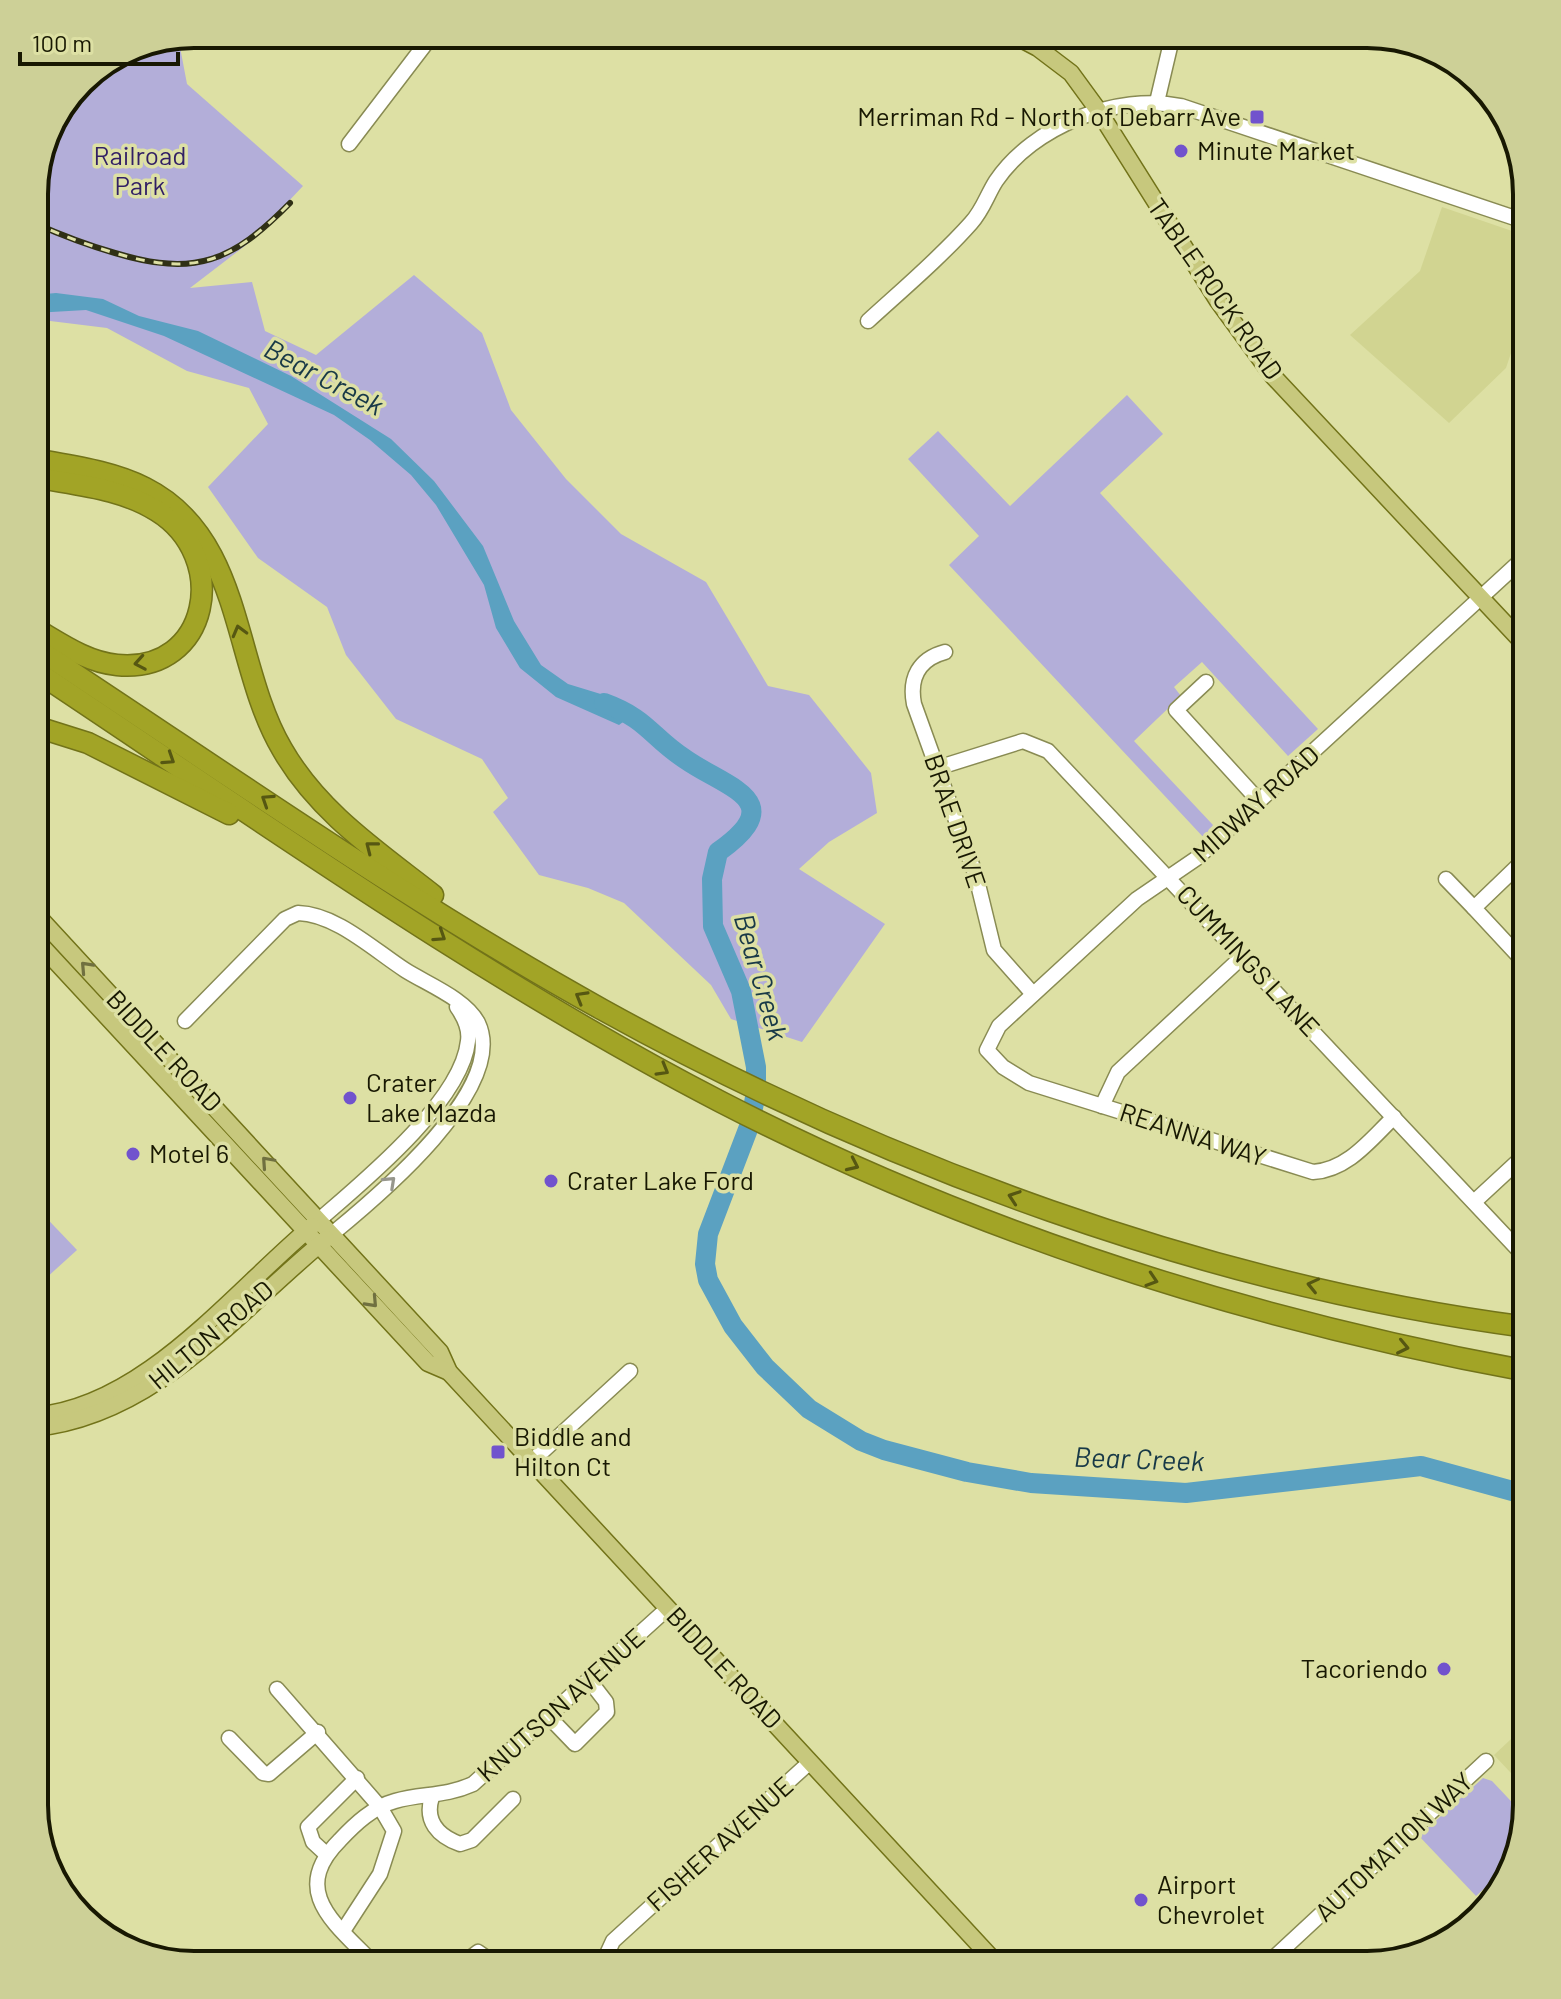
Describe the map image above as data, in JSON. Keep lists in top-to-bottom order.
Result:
{
  "streets": {
    "main road": ["TABLE ROCK ROAD", "BIDDLE ROAD", "HILTON ROAD"],
    "street": [
      "MIDWAY ROAD",
      "BRAE DRIVE",
      "CUMMINGS LANE",
      "REANNA WAY",
      "KNUTSON AVENUE",
      "FISHER AVENUE",
      "AUTOMATION WAY"
    ]
  },
  "crossings": [
    ["TABLE ROCK ROAD", "MIDWAY ROAD"],
    ["MIDWAY ROAD", "BRAE DRIVE"],
    ["MIDWAY ROAD", "CUMMINGS LANE"],
    ["MIDWAY ROAD", "REANNA WAY"],
    ["BRAE DRIVE", "CUMMINGS LANE"],
    ["CUMMINGS LANE", "REANNA WAY"],
    ["BIDDLE ROAD", "HILTON ROAD"],
    ["BIDDLE ROAD", "KNUTSON AVENUE"],
    ["BIDDLE ROAD", "FISHER AVENUE"]
  ],
  "water": ["Bear Creek"],
  "parks": ["Railroad Park"],
  "places": {
    "transit": ["Merriman Rd - North of Debarr Ave", "Biddle and Hilton Ct"],
    "other": [
      "Minute Market",
      "Crater Lake Mazda",
      "Motel 6",
      "Crater Lake Ford",
      "Tacoriendo",
      "Airport Chevrolet"
    ]
  },
  "scale_bar": "100 m"
}
